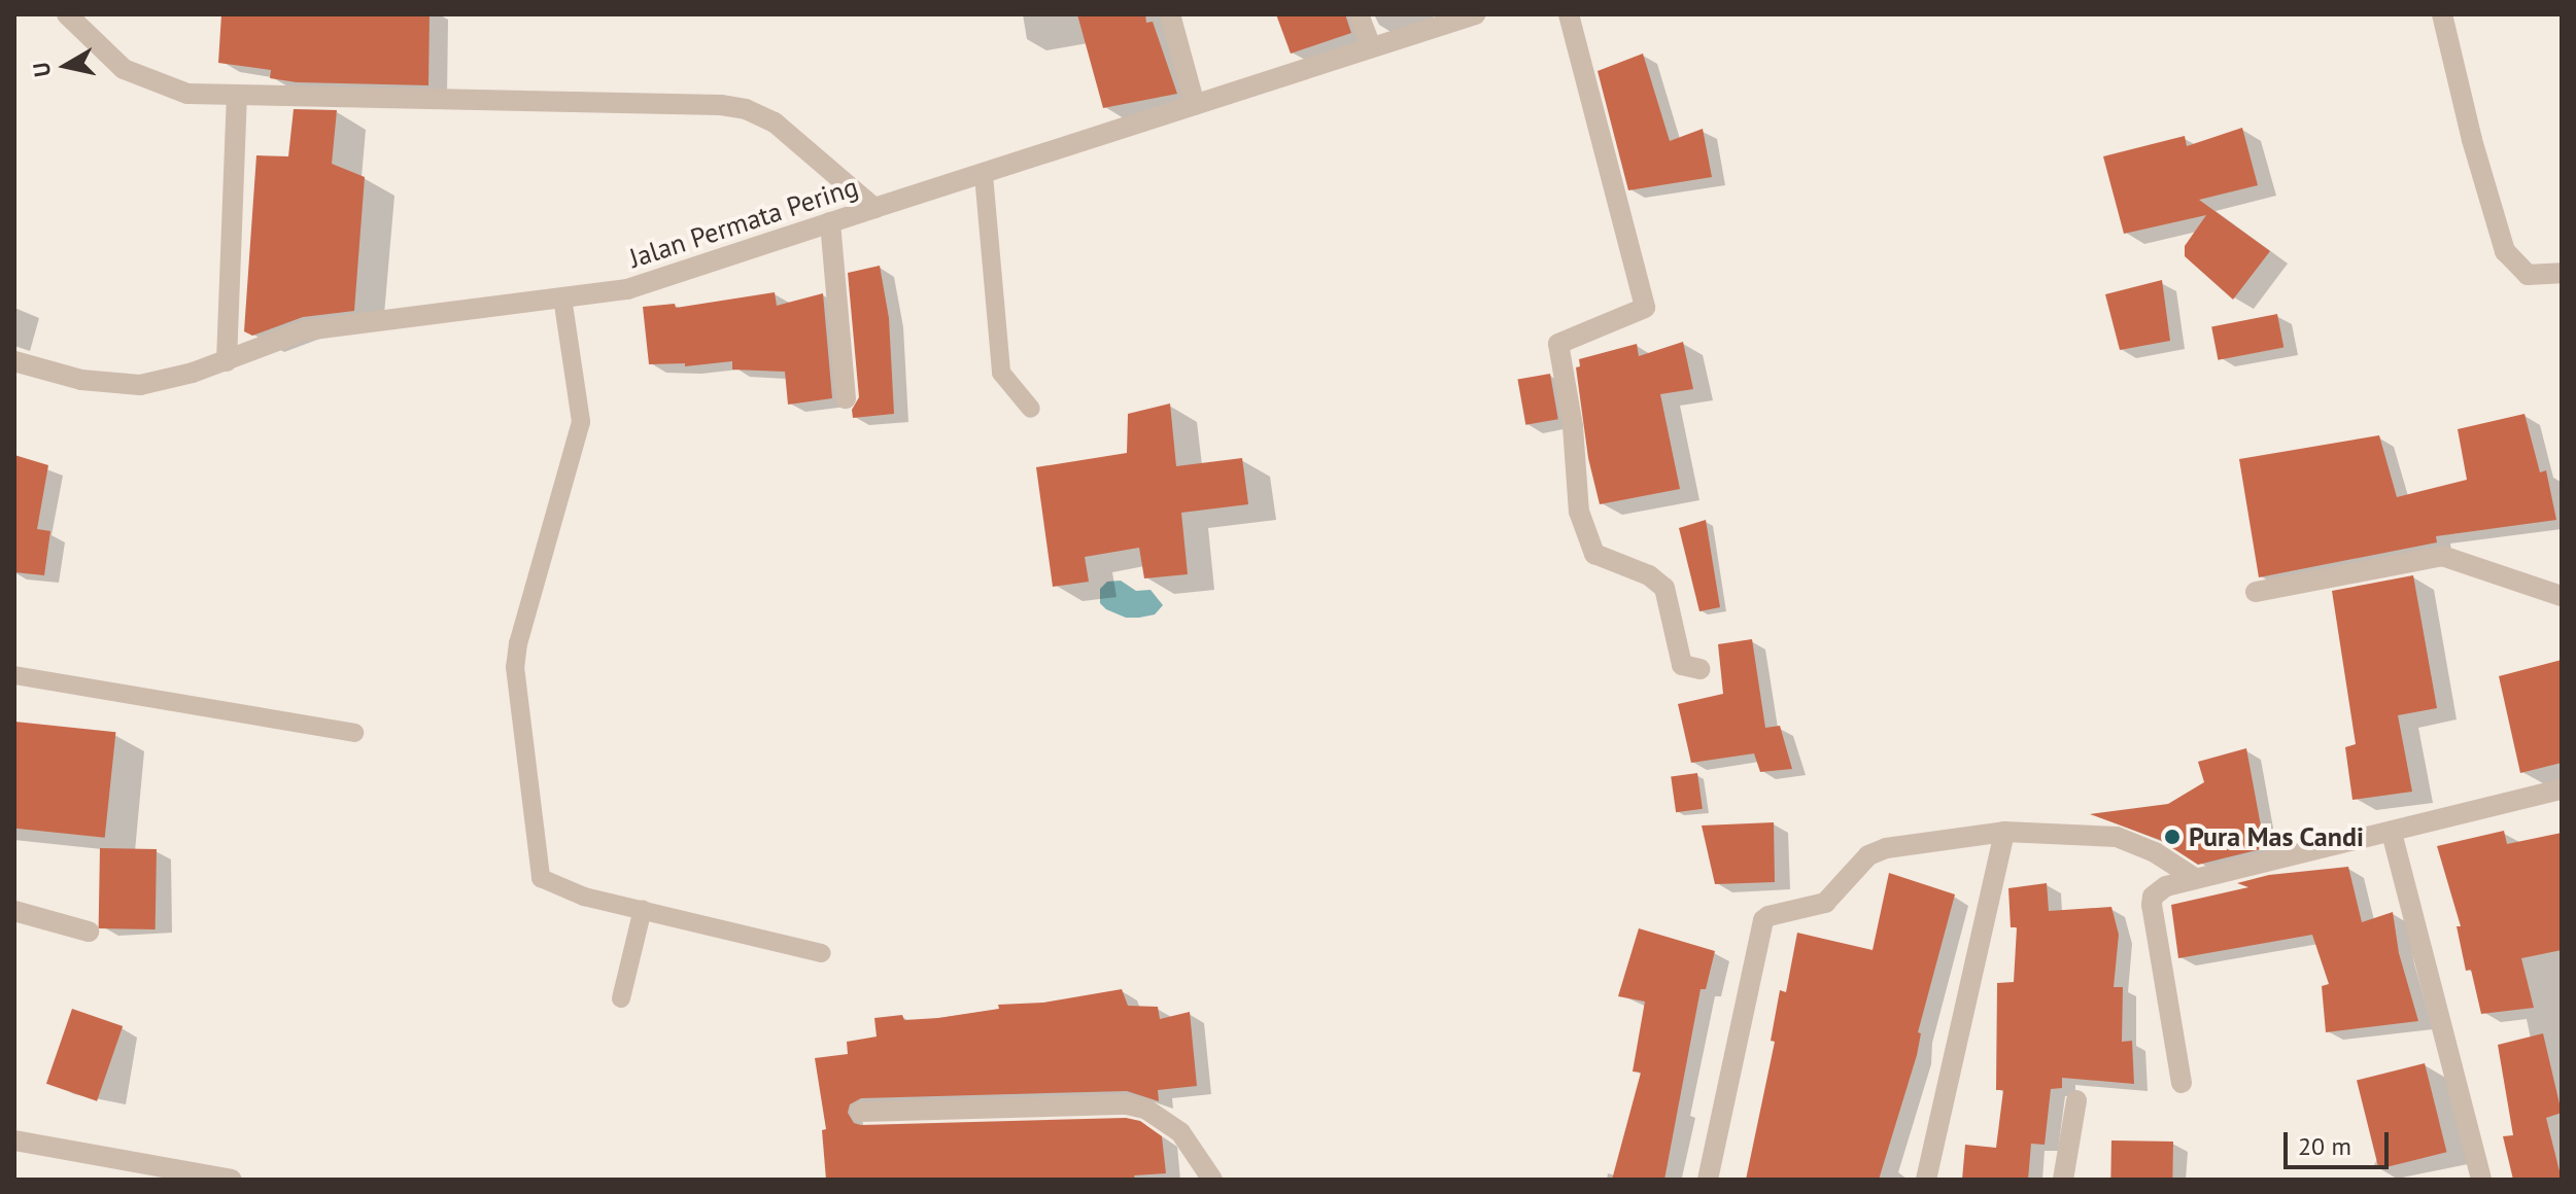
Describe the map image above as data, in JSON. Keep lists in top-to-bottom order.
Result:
{
  "streets": {
    "street": ["Jalan Permata Pering"]
  },
  "places": ["Pura Mas Candi"],
  "scale_bar": "20 m",
  "north": "left"
}
